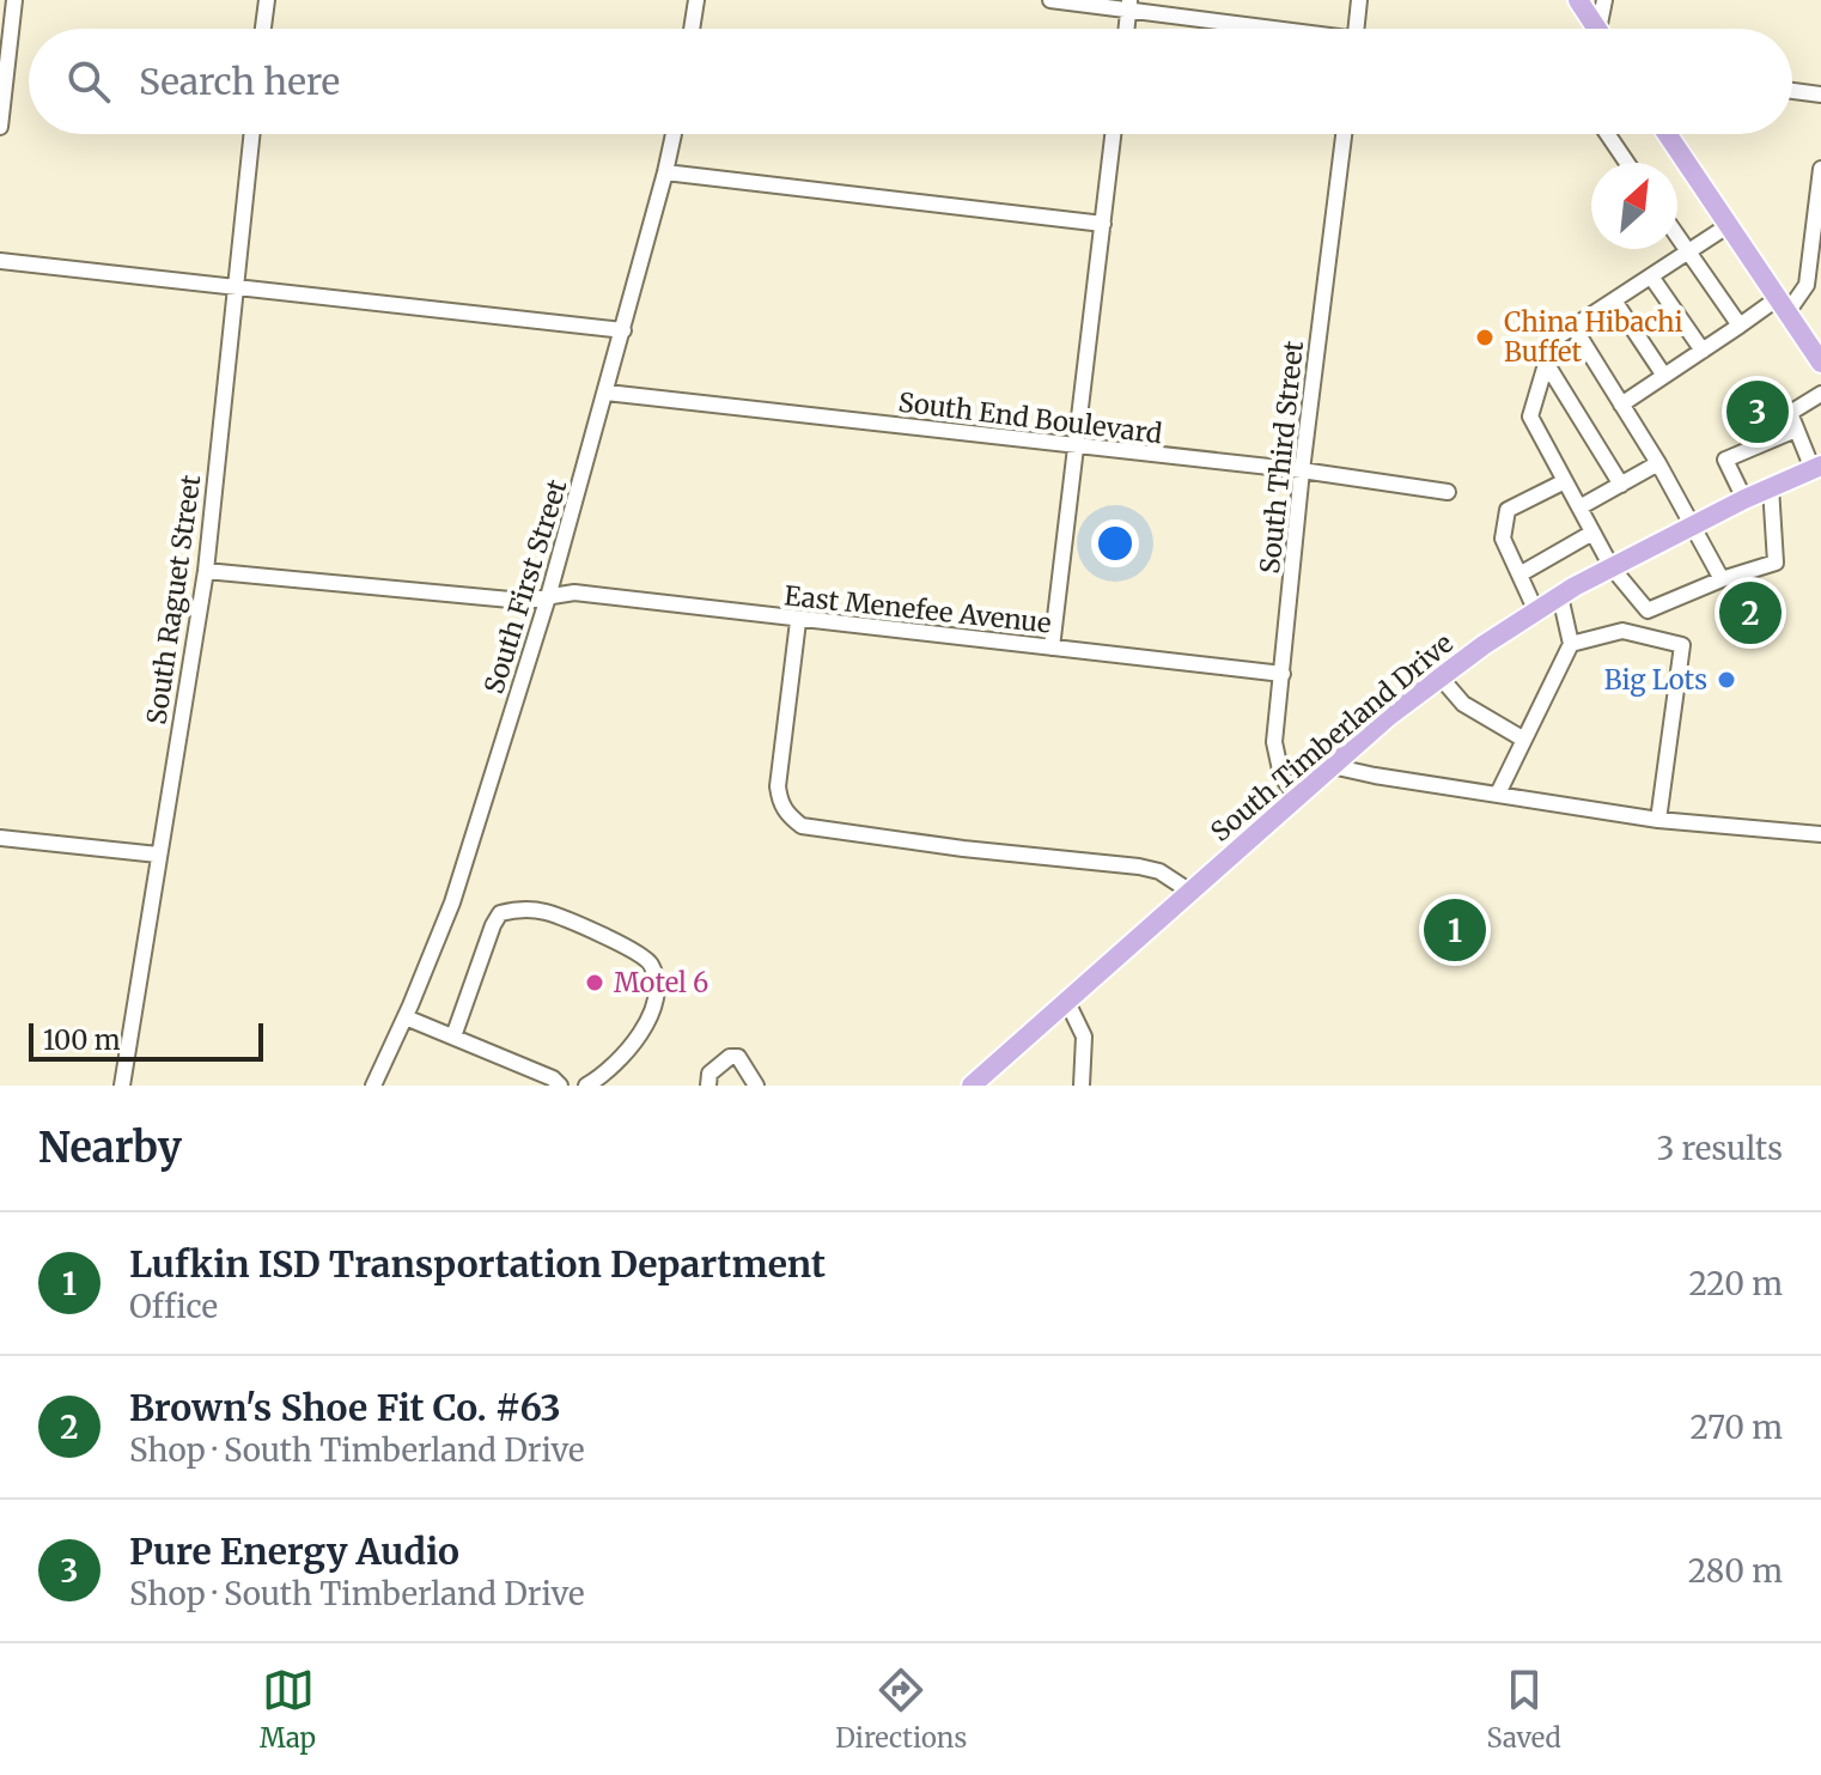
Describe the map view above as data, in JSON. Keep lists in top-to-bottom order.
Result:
{
  "streets": {
    "main road": ["South Timberland Drive"],
    "street": [
      "South End Boulevard",
      "South Third Street",
      "South First Street",
      "South Raguet Street",
      "East Menefee Avenue"
    ]
  },
  "crossings": [
    ["South End Boulevard", "South Third Street"],
    ["South End Boulevard", "South First Street"],
    ["South Third Street", "East Menefee Avenue"],
    ["South Third Street", "South Timberland Drive"],
    ["South First Street", "East Menefee Avenue"],
    ["South Raguet Street", "East Menefee Avenue"]
  ],
  "places": ["China Hibachi Buffet", "Big Lots", "Motel 6"],
  "scale_bar": "100 m",
  "north": "top right",
  "page": {
    "search": "Search here",
    "pins": ["3", "2", "1"],
    "scale": "100 m",
    "heading": ["Nearby", "3 results"],
    "list": [
      {
        "mark": "1",
        "name": "Lufkin ISD Transportation Department",
        "note": "Office",
        "value": "220 m"
      },
      {
        "mark": "2",
        "name": "Brown's Shoe Fit Co. #63",
        "note": "Shop · South Timberland Drive",
        "value": "270 m"
      },
      {
        "mark": "3",
        "name": "Pure Energy Audio",
        "note": "Shop · South Timberland Drive",
        "value": "280 m"
      }
    ],
    "nav": ["Map", "Directions", "Saved"]
  }
}
